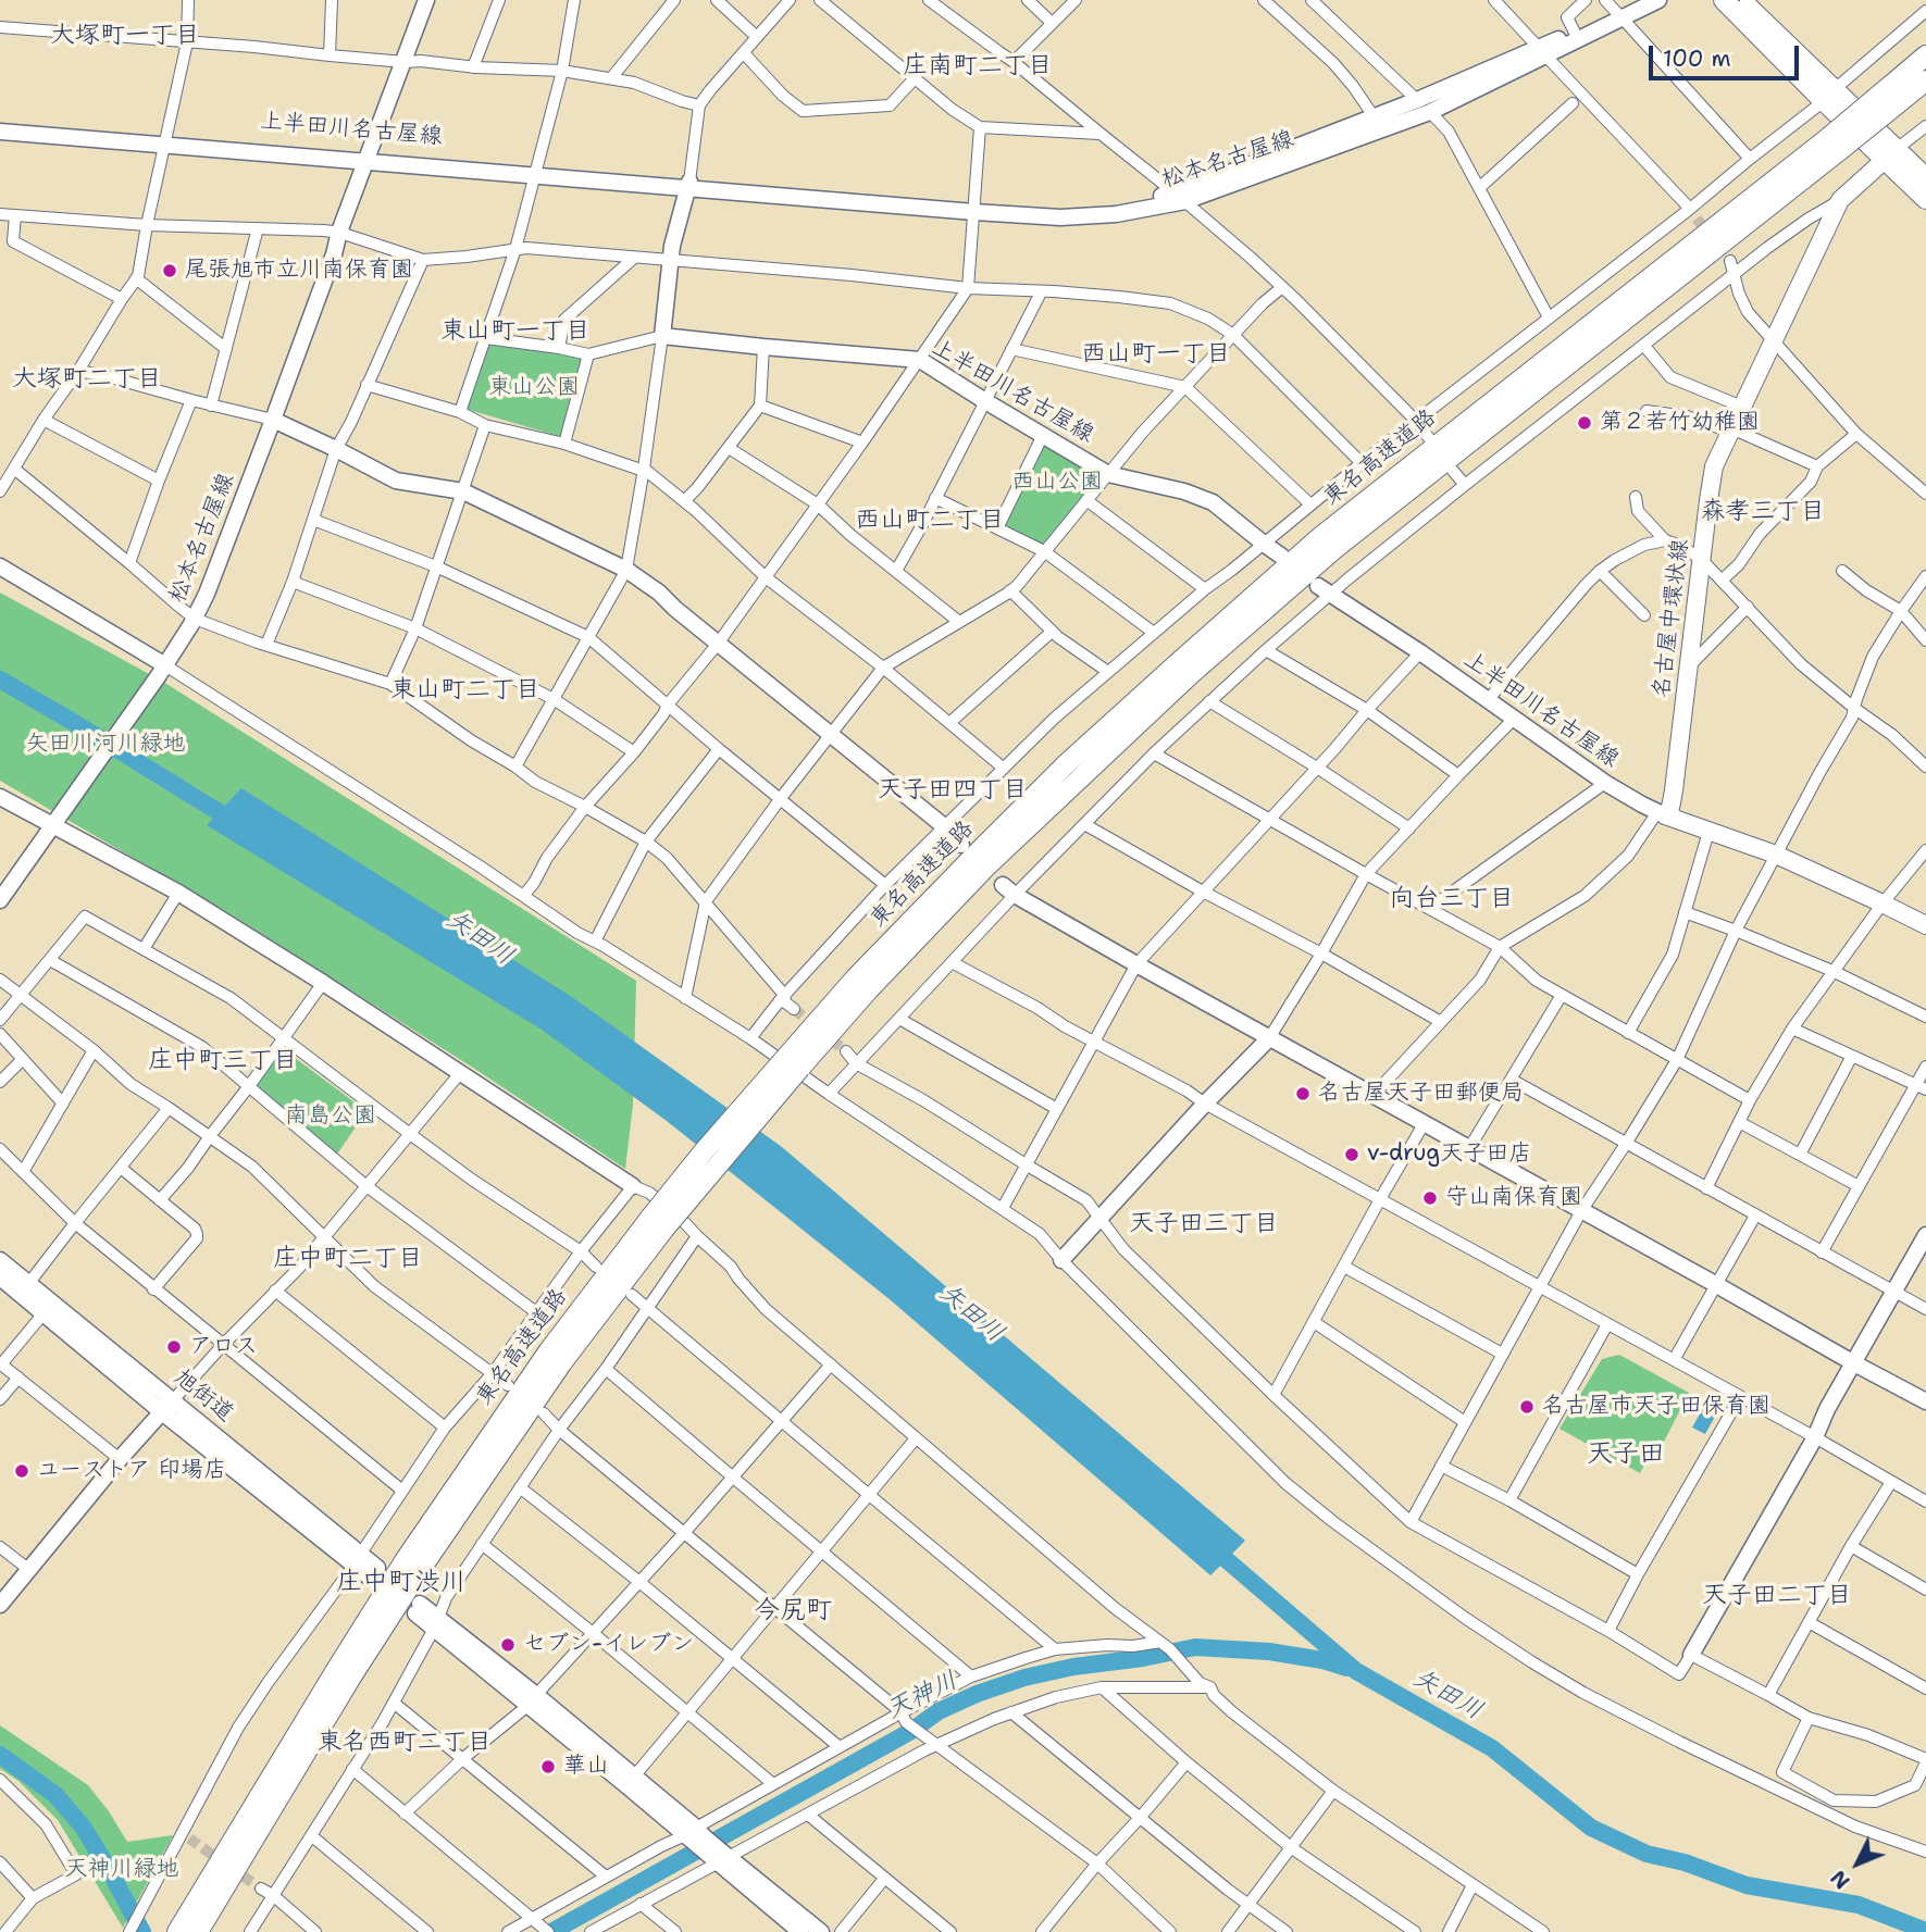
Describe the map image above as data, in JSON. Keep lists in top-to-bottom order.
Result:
{
  "streets": {
    "highway": ["東名高速道路"],
    "main road": ["名古屋中環状線"],
    "street": ["上半田川名古屋線", "松本名古屋線", "旭街道"]
  },
  "crossings": [
    ["上半田川名古屋線", "松本名古屋線"],
    ["上半田川名古屋線", "名古屋中環状線"]
  ],
  "districts": [
    "大塚町一丁目",
    "庄南町二丁目",
    "東山町一丁目",
    "西山町一丁目",
    "大塚町二丁目",
    "森孝三丁目",
    "西山町二丁目",
    "東山町二丁目",
    "天子田四丁目",
    "向台三丁目",
    "庄中町三丁目",
    "天子田三丁目",
    "庄中町二丁目",
    "天子田",
    "庄中町渋川",
    "天子田二丁目",
    "今尻町",
    "東名西町二丁目"
  ],
  "water": ["矢田川", "天神川"],
  "parks": [
    "東山公園",
    "西山公園",
    "矢田川河川緑地",
    "南島公園",
    "天神川緑地"
  ],
  "places": [
    "尾張旭市立川南保育園",
    "第２若竹幼稚園",
    "名古屋天子田郵便局",
    "v-drug天子田店",
    "守山南保育園",
    "アロス",
    "名古屋市天子田保育園",
    "ユーストア 印場店",
    "セブン-イレブン",
    "華山"
  ],
  "scale_bar": "100 m",
  "north": "bottom left"
}
